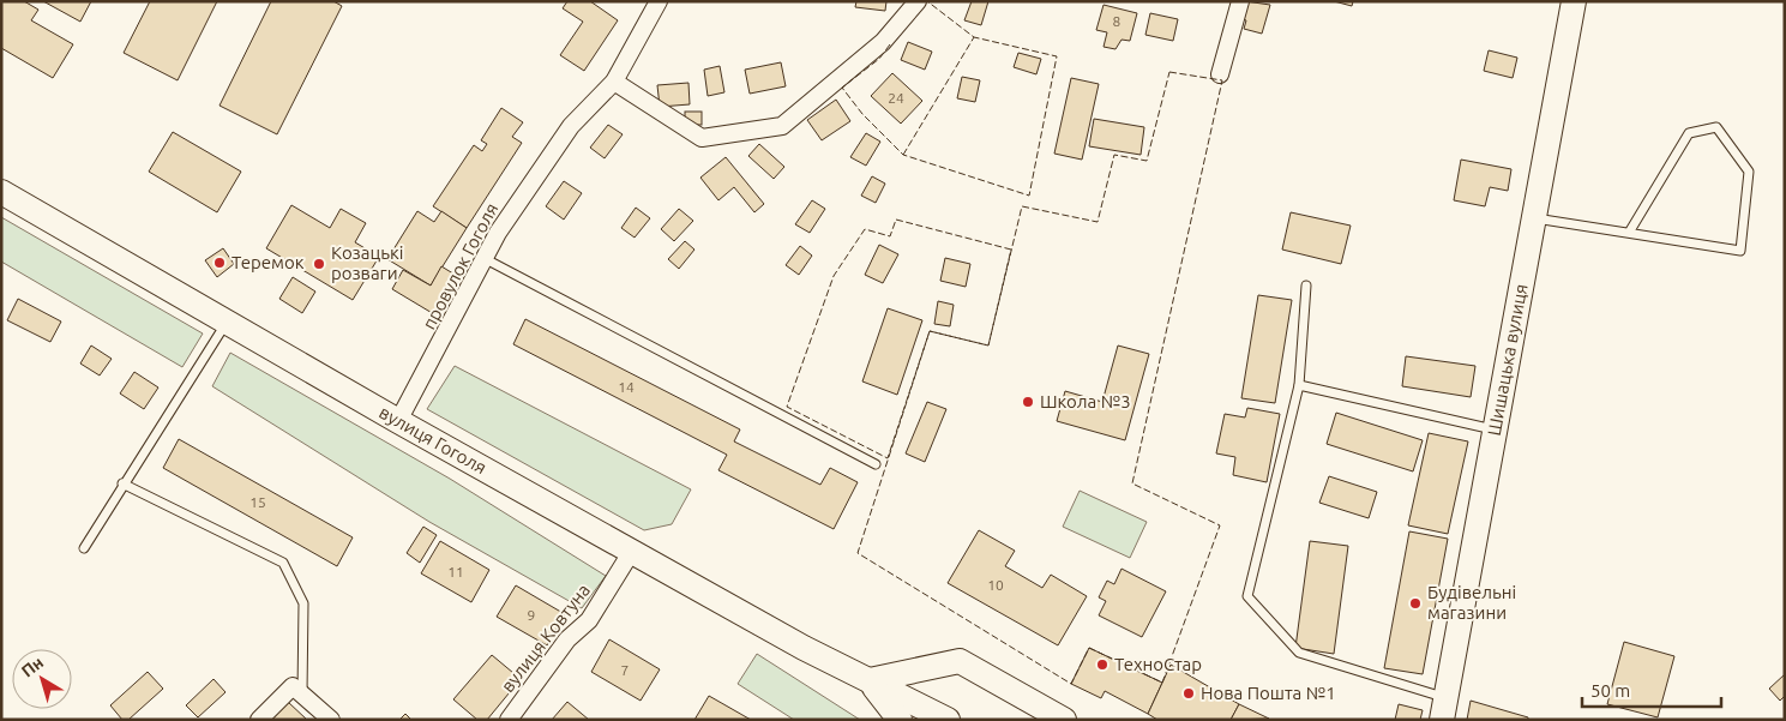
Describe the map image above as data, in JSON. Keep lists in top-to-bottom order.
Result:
{
  "streets": {
    "street": [
      "провулок Гоголя",
      "Шишацька вулиця",
      "вулиця Гоголя",
      "вулиця Ковтуна"
    ]
  },
  "crossings": [
    ["провулок Гоголя", "вулиця Гоголя"],
    ["вулиця Гоголя", "вулиця Ковтуна"]
  ],
  "places": [
    "Теремок",
    "Козацькі розваги",
    "Школа №3",
    "Будівельні магазини",
    "ТехноСтар",
    "Нова Пошта №1"
  ],
  "house_numbers": [
    "8",
    "24",
    "14",
    "15",
    "11",
    "10",
    "9",
    "7"
  ],
  "scale_bar": "50 m",
  "north": "top left"
}
